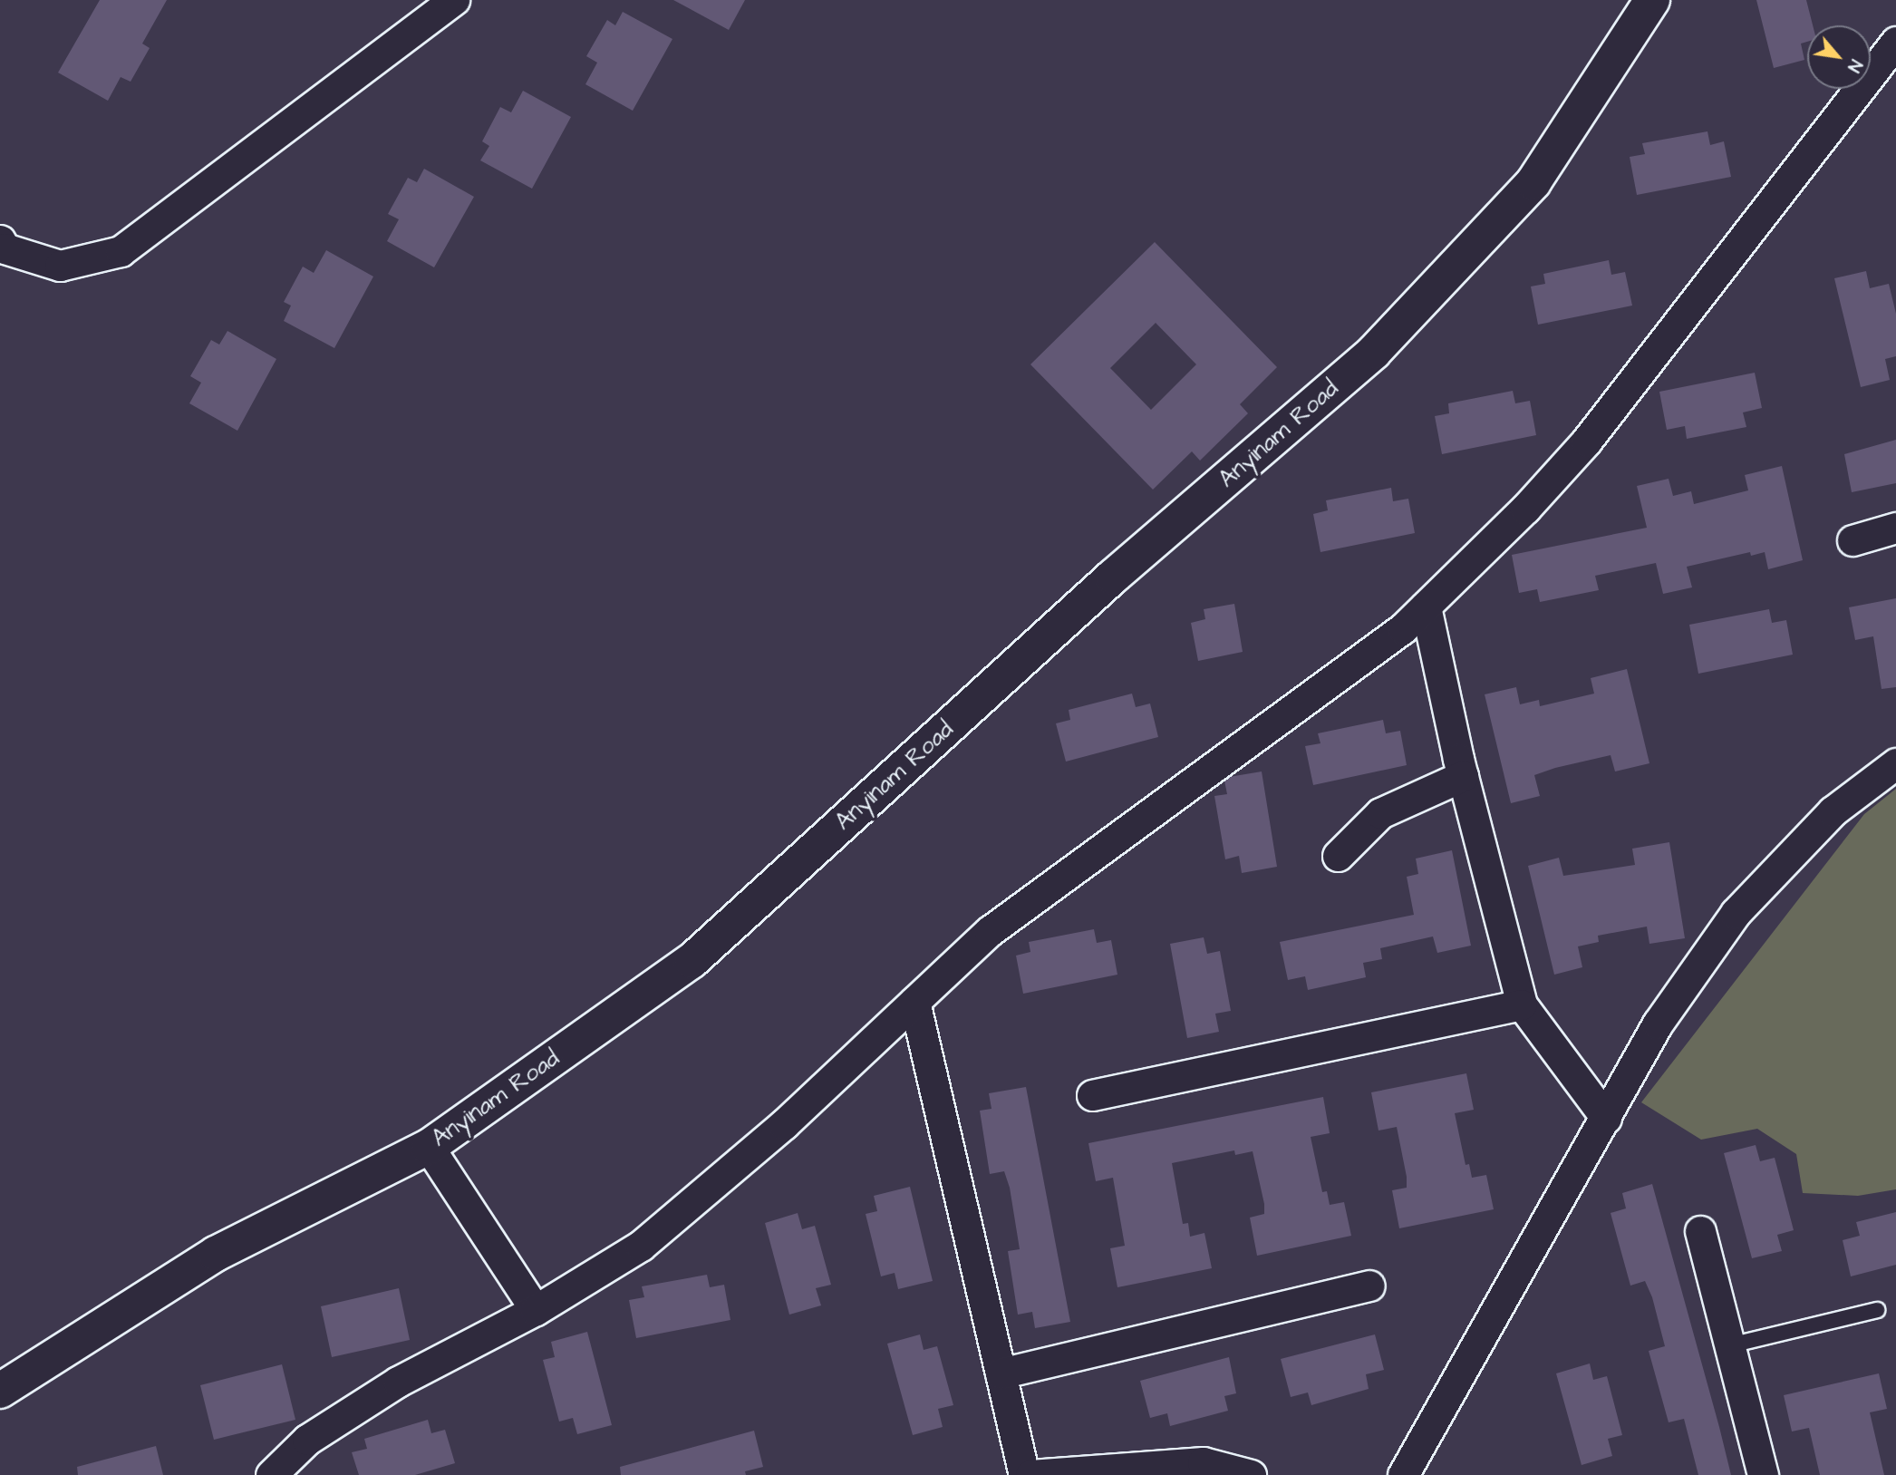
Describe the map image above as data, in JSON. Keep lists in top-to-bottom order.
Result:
{
  "streets": {
    "street": ["Anyinam Road"]
  },
  "north": "bottom right"
}
